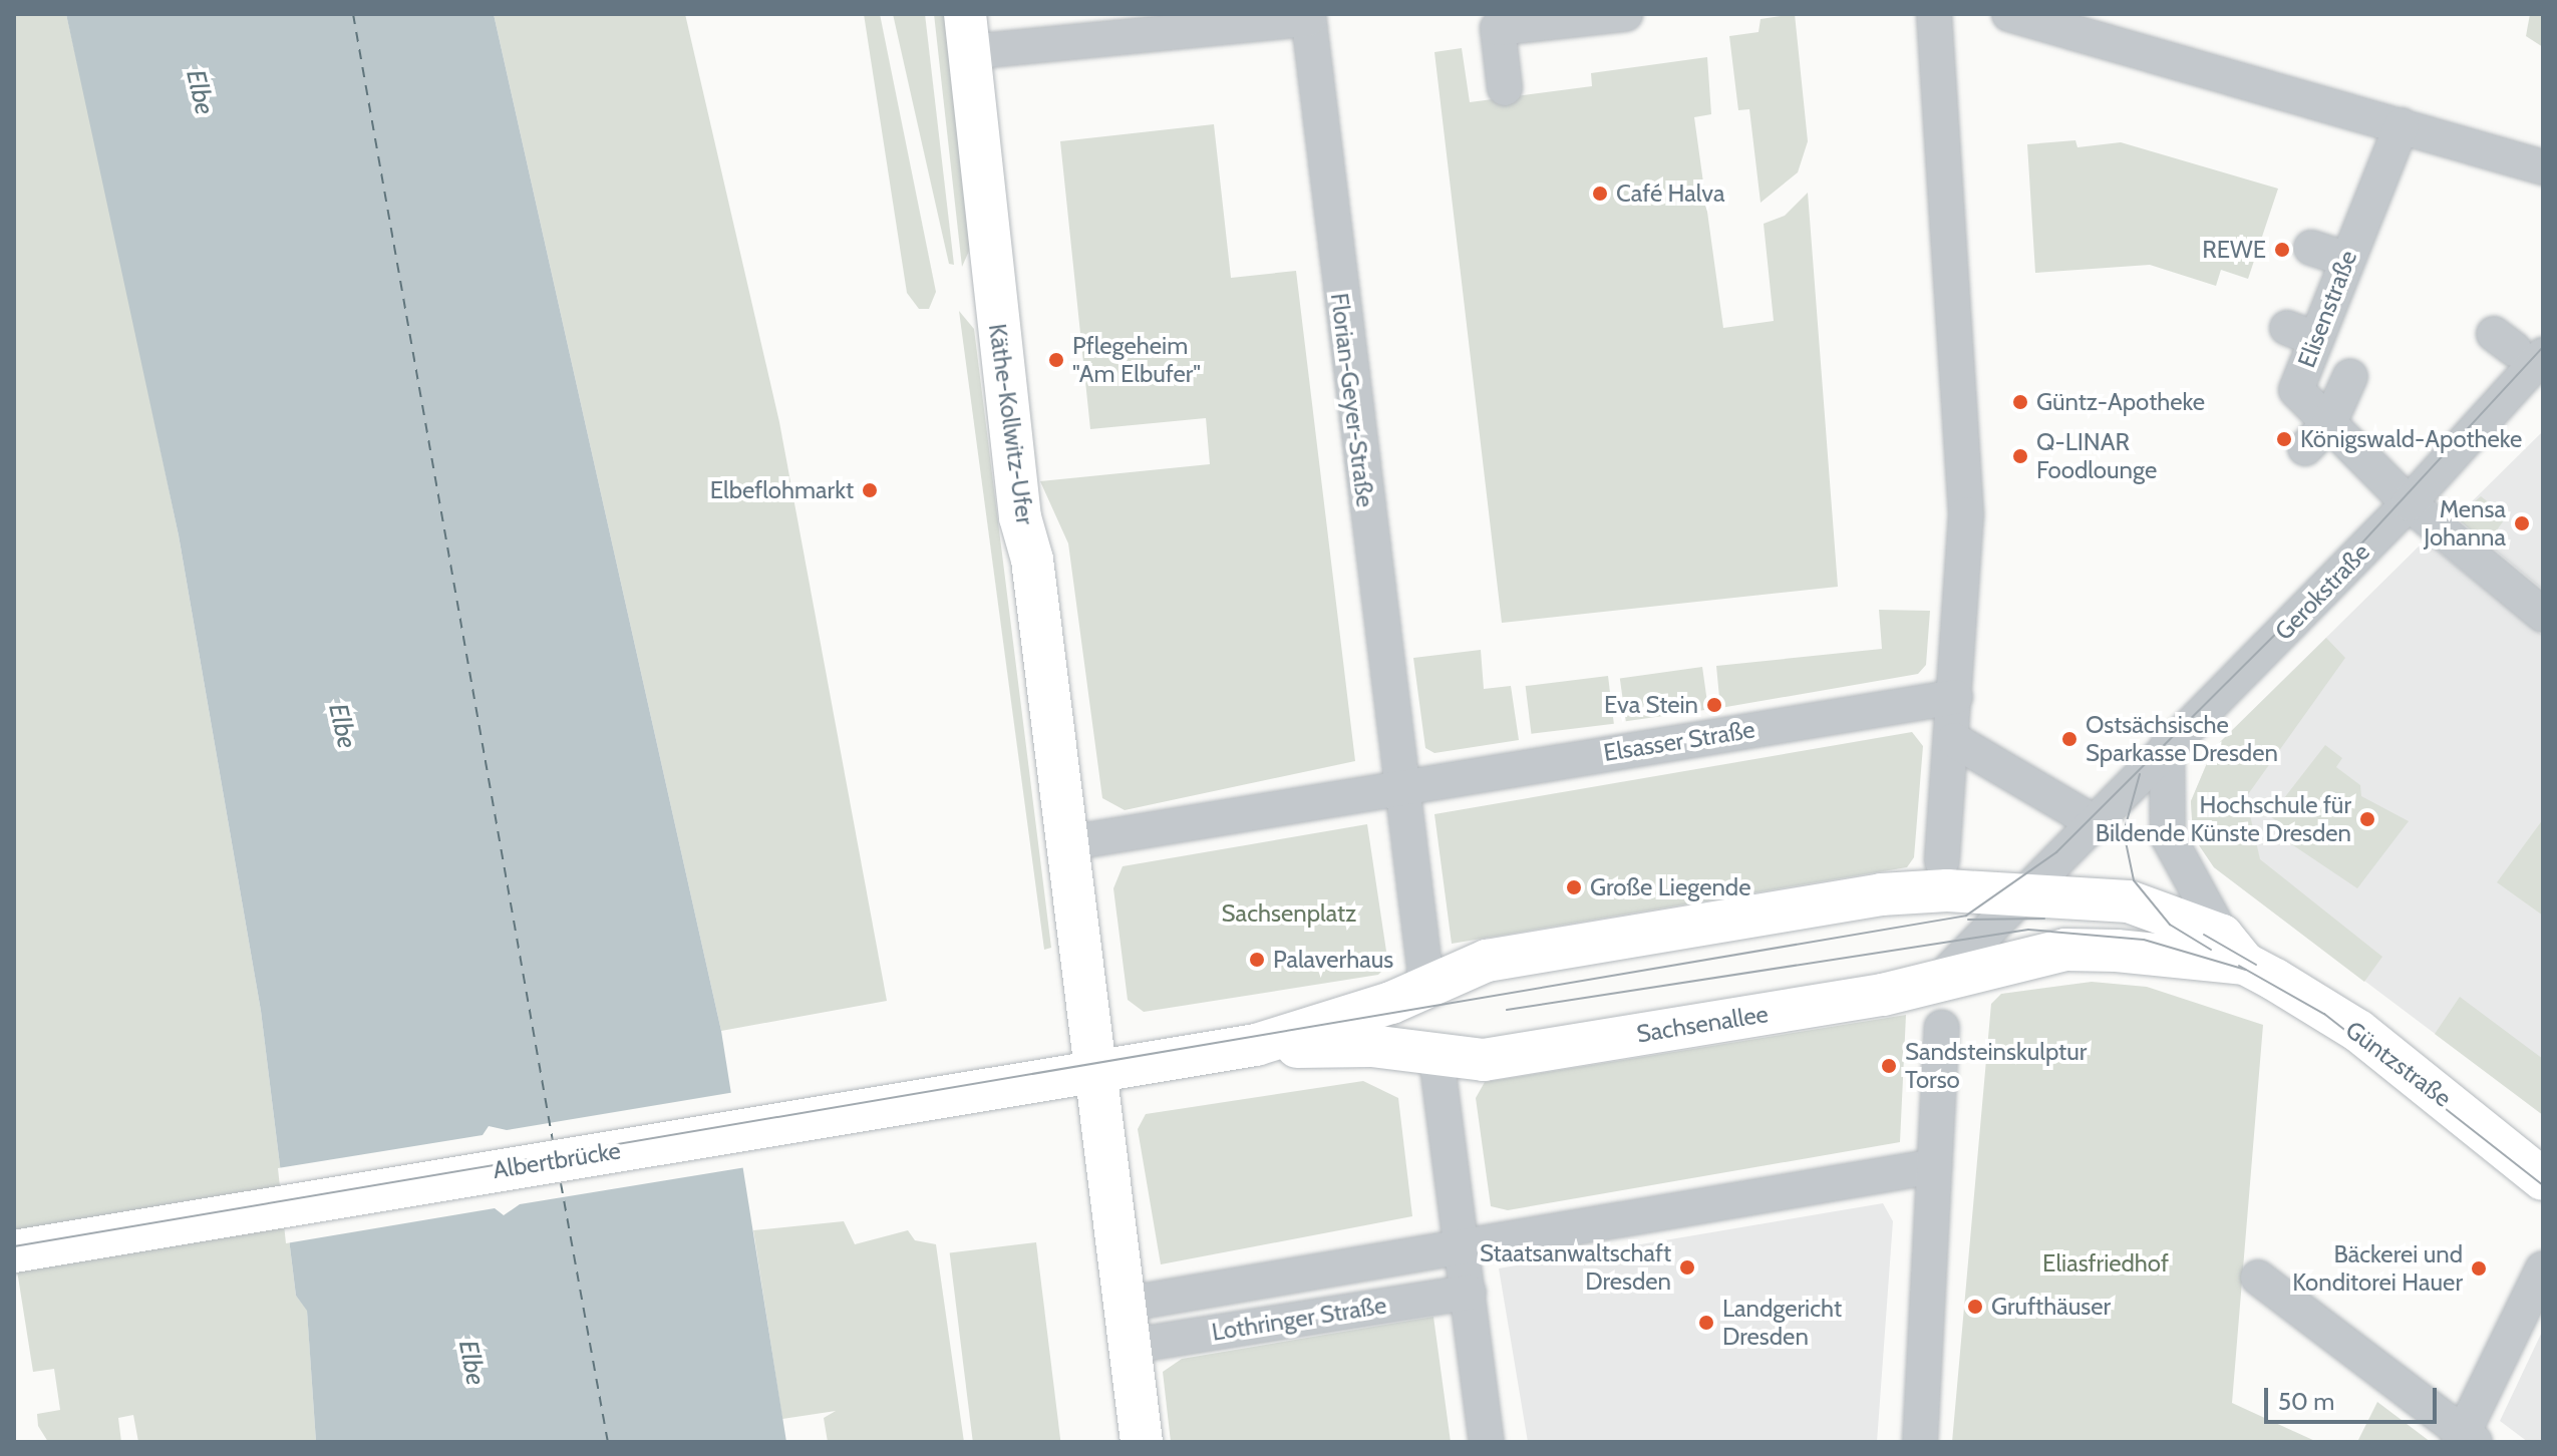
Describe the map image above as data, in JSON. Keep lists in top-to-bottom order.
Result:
{
  "streets": {
    "main road": [
      "Käthe-Kollwitz-Ufer",
      "Sachsenallee",
      "Güntzstraße",
      "Albertbrücke"
    ],
    "street": [
      "Elisenstraße",
      "Florian-Geyer-Straße",
      "Gerokstraße",
      "Elsasser Straße",
      "Lothringer Straße"
    ]
  },
  "crossings": [
    ["Elisenstraße", "Gerokstraße"],
    ["Florian-Geyer-Straße", "Käthe-Kollwitz-Ufer"],
    ["Florian-Geyer-Straße", "Elsasser Straße"],
    ["Gerokstraße", "Sachsenallee"],
    ["Gerokstraße", "Güntzstraße"],
    ["Sachsenallee", "Güntzstraße"]
  ],
  "water": ["Elbe"],
  "parks": ["Sachsenplatz", "Eliasfriedhof"],
  "places": [
    "Café Halva",
    "REWE",
    "Pflegeheim \"Am Elbufer\"",
    "Güntz-Apotheke",
    "Königswald-Apotheke",
    "Q-LINAR Foodlounge",
    "Elbeflohmarkt",
    "Mensa Johanna",
    "Eva Stein",
    "Ostsächsische Sparkasse Dresden",
    "Hochschule für Bildende Künste Dresden",
    "Große Liegende",
    "Palaverhaus",
    "Sandsteinskulptur Torso",
    "Staatsanwaltschaft Dresden",
    "Bäckerei und Konditorei Hauer",
    "Grufthäuser",
    "Landgericht Dresden"
  ],
  "scale_bar": "50 m"
}
